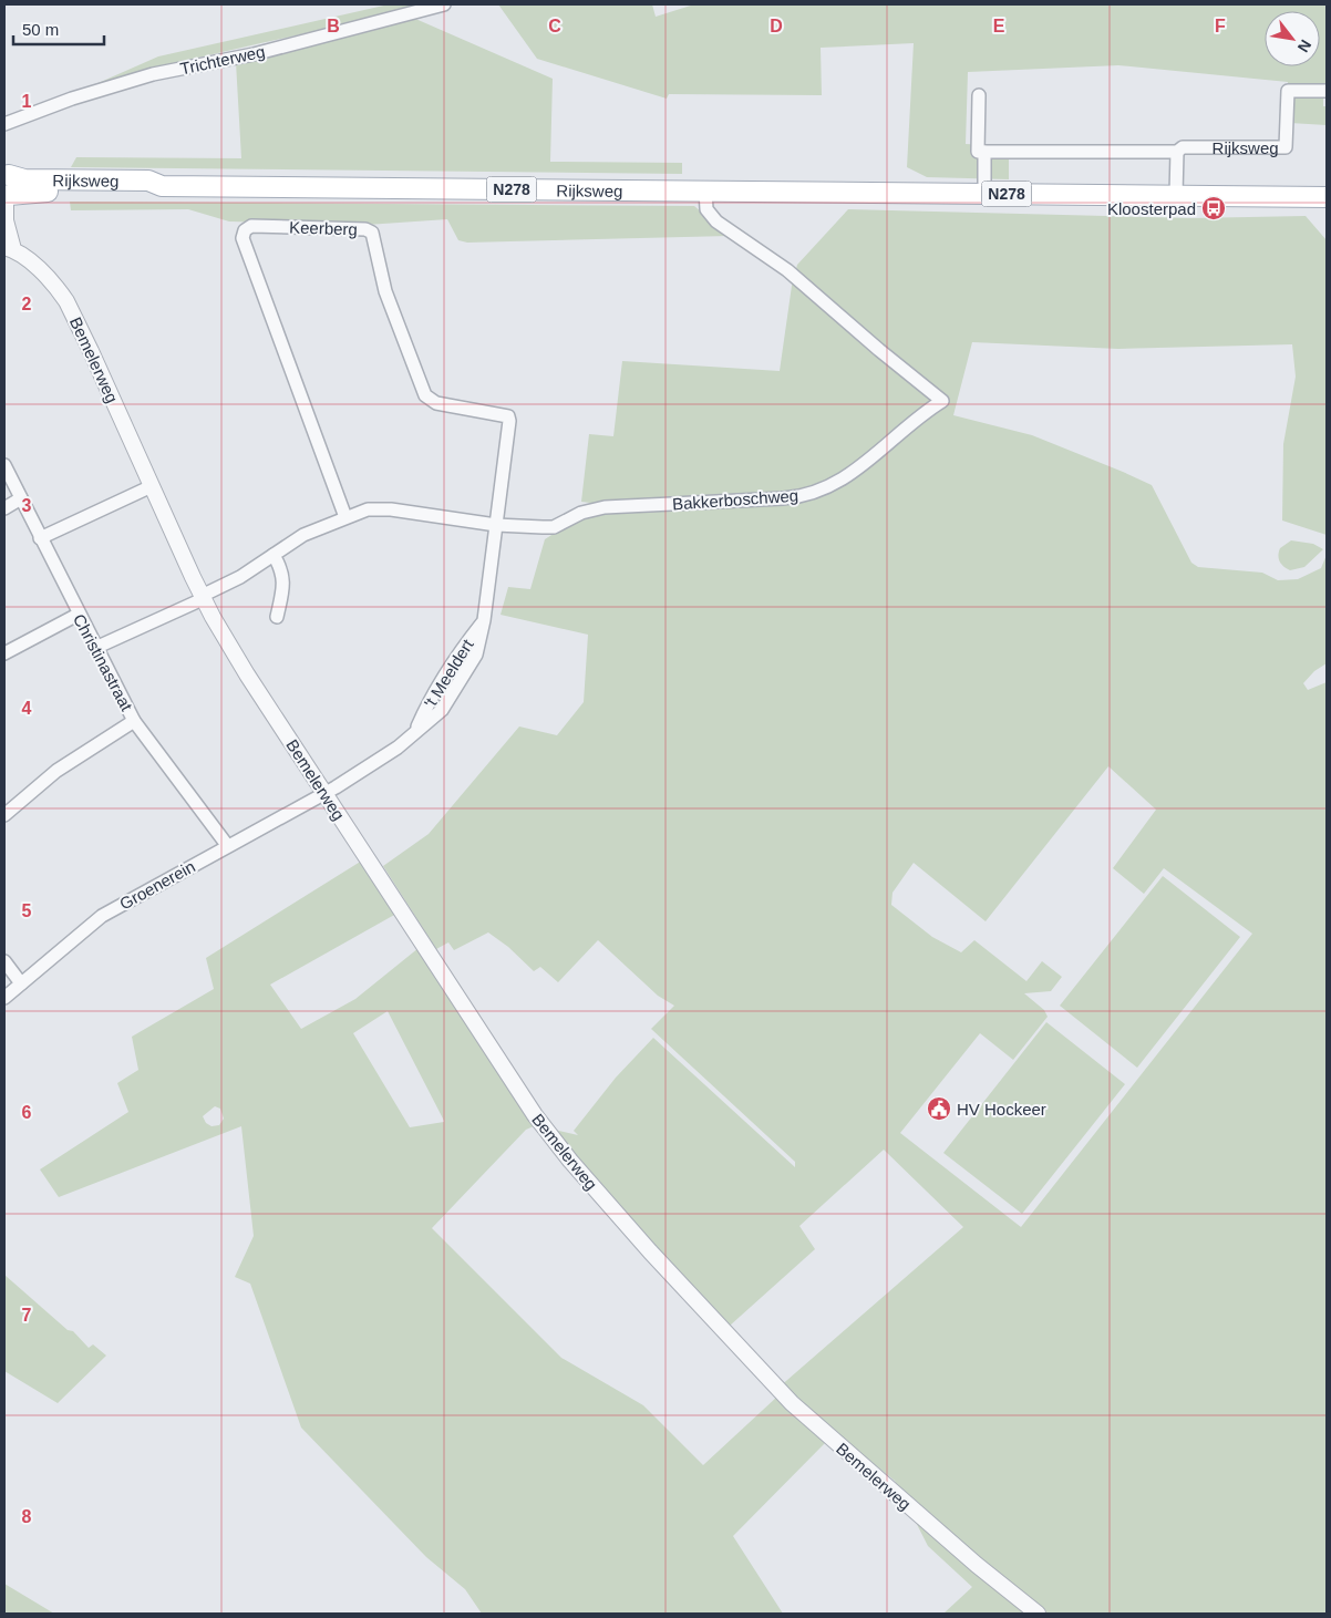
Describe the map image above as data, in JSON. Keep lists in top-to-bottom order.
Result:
{
  "streets": {
    "main road": ["Rijksweg", "N278"],
    "street": [
      "Trichterweg",
      "Keerberg",
      "Bemelerweg",
      "Bakkerboschweg",
      "Christinastraat",
      "'t Meeldert",
      "Groenerein"
    ]
  },
  "crossings": [
    ["Rijksweg", "N278"],
    ["Rijksweg", "Bemelerweg"],
    ["Rijksweg", "Bakkerboschweg"],
    ["N278", "Bemelerweg"],
    ["Keerberg", "Bakkerboschweg"],
    ["Keerberg", "'t Meeldert"],
    ["Bemelerweg", "Bakkerboschweg"],
    ["Bemelerweg", "'t Meeldert"],
    ["Bemelerweg", "Groenerein"],
    ["Bakkerboschweg", "'t Meeldert"],
    ["Christinastraat", "Groenerein"],
    ["'t Meeldert", "Groenerein"]
  ],
  "places": {
    "bus stop": ["Kloosterpad"],
    "public building": ["HV Hockeer"]
  },
  "scale_bar": "50 m",
  "north": "bottom right",
  "grid": {
    "columns": [
      "B",
      "C",
      "D",
      "E",
      "F"
    ],
    "rows": [
      "1",
      "2",
      "3",
      "4",
      "5",
      "6",
      "7",
      "8"
    ]
  }
}
